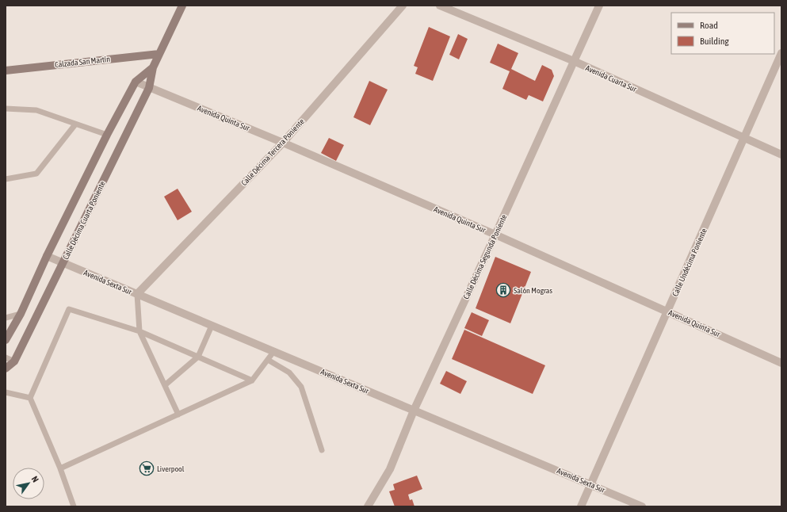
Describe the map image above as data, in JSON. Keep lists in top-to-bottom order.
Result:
{
  "streets": {
    "street": [
      "Calzada San Martín",
      "Avenida Cuarta Sur",
      "Avenida Quinta Sur",
      "Calle Décima Tercera Poniente",
      "Calle Décima Cuarta Poniente",
      "Calle Décima Segunda Poniente",
      "Calle Undécima Poniente",
      "Avenida Sexta Sur"
    ]
  },
  "crossings": [
    ["Calzada San Martín", "Calle Décima Cuarta Poniente"],
    ["Avenida Cuarta Sur", "Calle Décima Segunda Poniente"],
    ["Avenida Cuarta Sur", "Calle Undécima Poniente"],
    ["Avenida Quinta Sur", "Calle Décima Tercera Poniente"],
    ["Avenida Quinta Sur", "Calle Décima Cuarta Poniente"],
    ["Avenida Quinta Sur", "Calle Décima Segunda Poniente"],
    ["Avenida Quinta Sur", "Calle Undécima Poniente"],
    ["Calle Décima Tercera Poniente", "Avenida Sexta Sur"],
    ["Calle Décima Cuarta Poniente", "Avenida Sexta Sur"],
    ["Calle Décima Segunda Poniente", "Avenida Sexta Sur"],
    ["Calle Undécima Poniente", "Avenida Sexta Sur"]
  ],
  "places": {
    "building": ["Salón Mogras"],
    "supermarket": ["Liverpool"]
  },
  "legend": ["Road", "Building"],
  "north": "top right"
}
